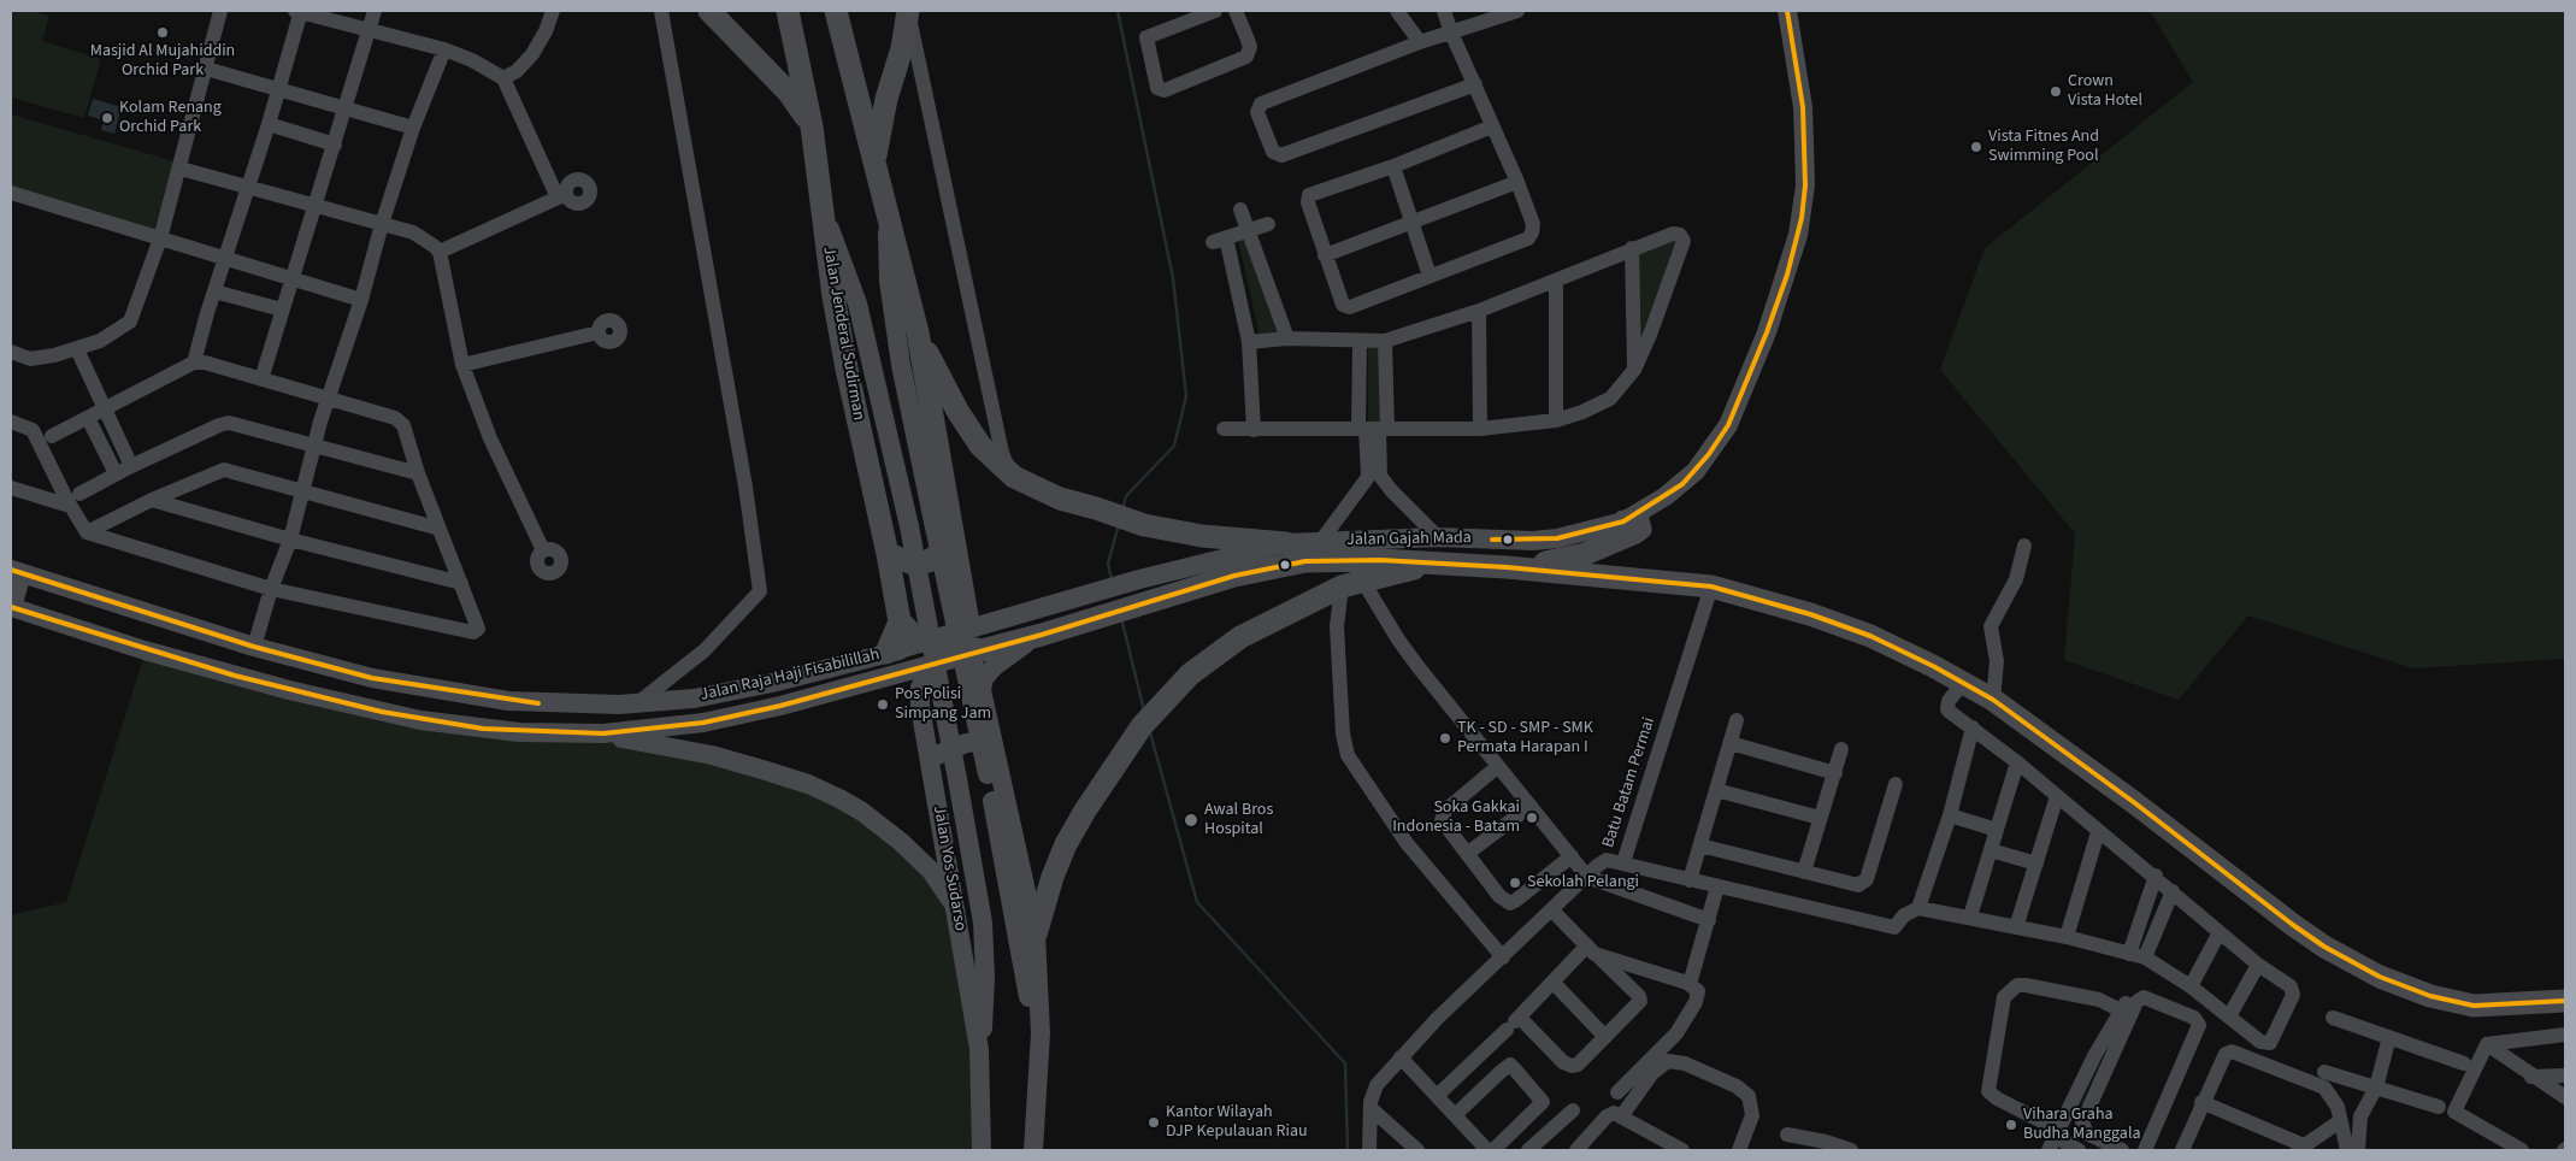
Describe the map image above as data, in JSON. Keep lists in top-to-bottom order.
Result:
{
  "streets": {
    "highway": ["Jalan Jenderal Sudirman", "Jalan Gajah Mada"],
    "main road": ["Jalan Raja Haji Fisabilillah", "Jalan Yos Sudarso"],
    "street": ["Batu Batam Permai"]
  },
  "crossings": [
    ["Jalan Gajah Mada", "Jalan Raja Haji Fisabilillah"],
    ["Jalan Gajah Mada", "Batu Batam Permai"],
    ["Jalan Gajah Mada", "Jalan Yos Sudarso"],
    ["Jalan Raja Haji Fisabilillah", "Jalan Yos Sudarso"]
  ],
  "places": [
    "Masjid Al Mujahiddin Orchid Park",
    "Crown Vista Hotel",
    "Kolam Renang Orchid Park",
    "Vista Fitnes And Swimming Pool",
    "Pos Polisi Simpang Jam",
    "TK - SD - SMP - SMK Permata Harapan I",
    "Soka Gakkai Indonesia - Batam",
    "Awal Bros Hospital",
    "Sekolah Pelangi",
    "Kantor Wilayah DJP Kepulauan Riau",
    "Vihara Graha Budha Manggala"
  ]
}
